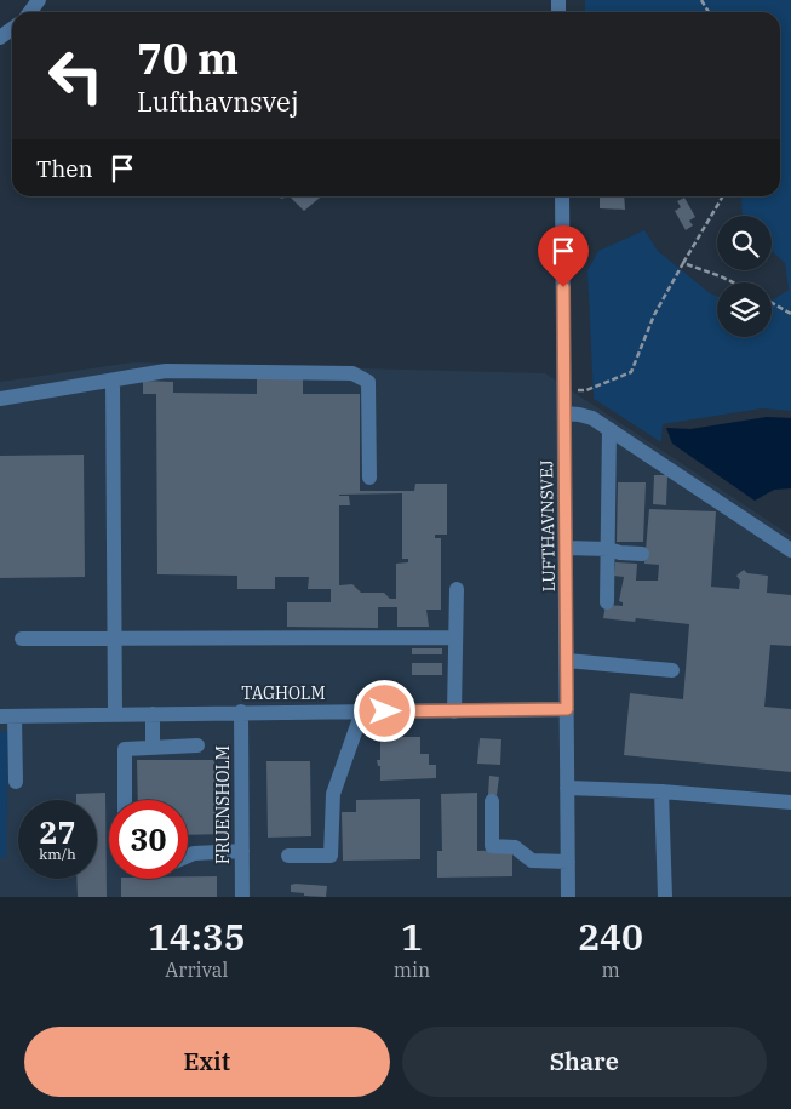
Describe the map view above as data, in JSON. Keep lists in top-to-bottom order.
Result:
{
  "streets": {
    "street": ["LUFTHAVNSVEJ", "TAGHOLM", "FRUENSHOLM"]
  },
  "crossings": [
    ["LUFTHAVNSVEJ", "TAGHOLM"],
    ["TAGHOLM", "FRUENSHOLM"]
  ],
  "page": {
    "turn": ["70 m", "Lufthavnsvej"],
    "then": "Then",
    "speed": "27 km/h",
    "limit": "30",
    "eta": [
      "14:35",
      "Arrival",
      "1",
      "min",
      "240",
      "m"
    ],
    "buttons": ["Exit", "Share"]
  }
}
